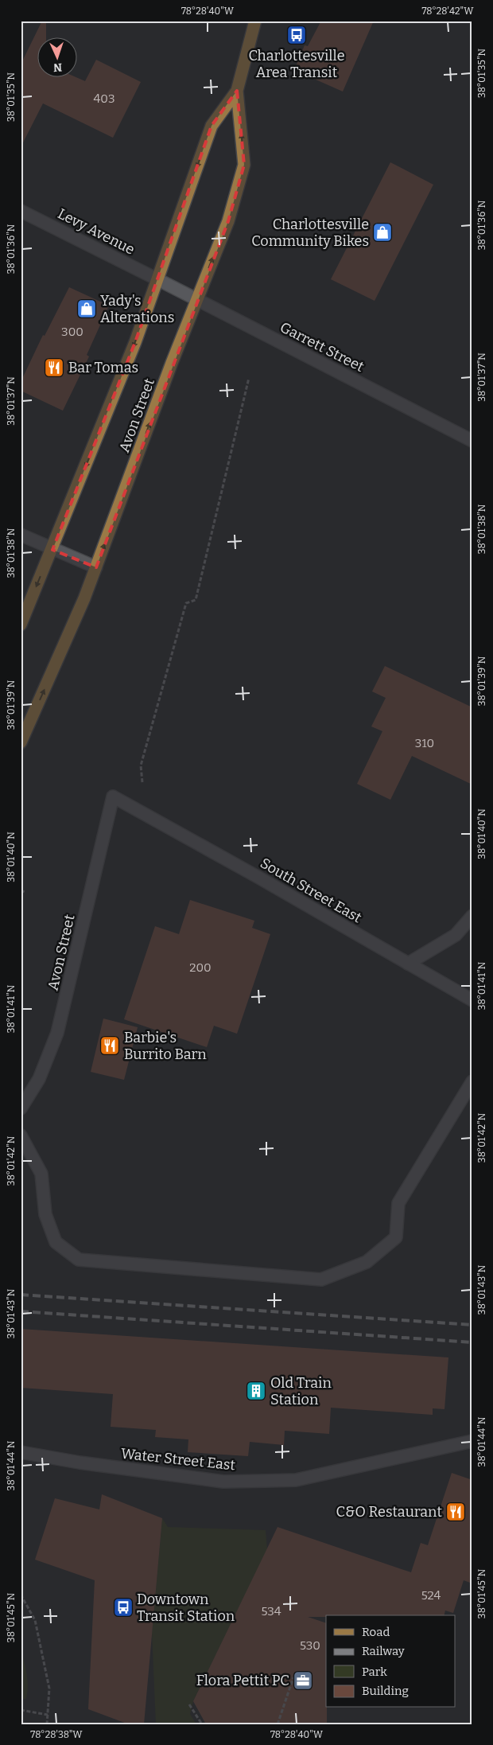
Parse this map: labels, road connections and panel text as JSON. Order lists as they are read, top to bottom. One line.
{"streets":{"main road":["Avon Street"],"street":["Levy Avenue","Garrett Street","South Street East","Water Street East"]},"crossings":[["Levy Avenue","Garrett Street"],["Levy Avenue","Avon Street"],["Garrett Street","Avon Street"],["Avon Street","South Street East"]],"places":{"bus stop":["Charlottesville Area Transit","Downtown Transit Station"],"shop":["Charlottesville Community Bikes","Yady's Alterations"],"restaurant":["Bar Tomas","Barbie's Burrito Barn","C&O Restaurant"],"building":["Old Train Station"],"office":["Flora Pettit PC"]},"house_numbers":["403","300","310","200","524","534","530"],"legend":["Road","Railway","Park","Building"],"north":"bottom","coordinates":["78°28'40\"W","78°28'42\"W","38°01'35\"N","38°01'36\"N","38°01'37\"N","38°01'38\"N","38°01'39\"N","38°01'40\"N","38°01'41\"N","38°01'42\"N","38°01'43\"N","38°01'44\"N","38°01'45\"N","78°28'38\"W"]}
